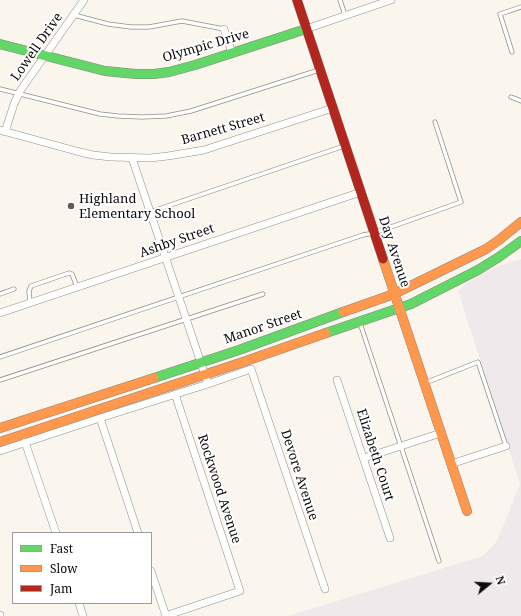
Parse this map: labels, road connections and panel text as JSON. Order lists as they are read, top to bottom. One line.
{"streets":{"main road":["Olympic Drive","Day Avenue","Manor Street"],"street":["Lowell Drive","Barnett Street","Ashby Street","Elizabeth Court","Devore Avenue","Rockwood Avenue"]},"crossings":[["Olympic Drive","Lowell Drive"],["Olympic Drive","Day Avenue"],["Lowell Drive","Barnett Street"],["Barnett Street","Day Avenue"],["Ashby Street","Day Avenue"],["Day Avenue","Manor Street"],["Manor Street","Devore Avenue"]],"places":["Highland Elementary School"],"legend":["Fast","Slow","Jam"],"north":"right"}
